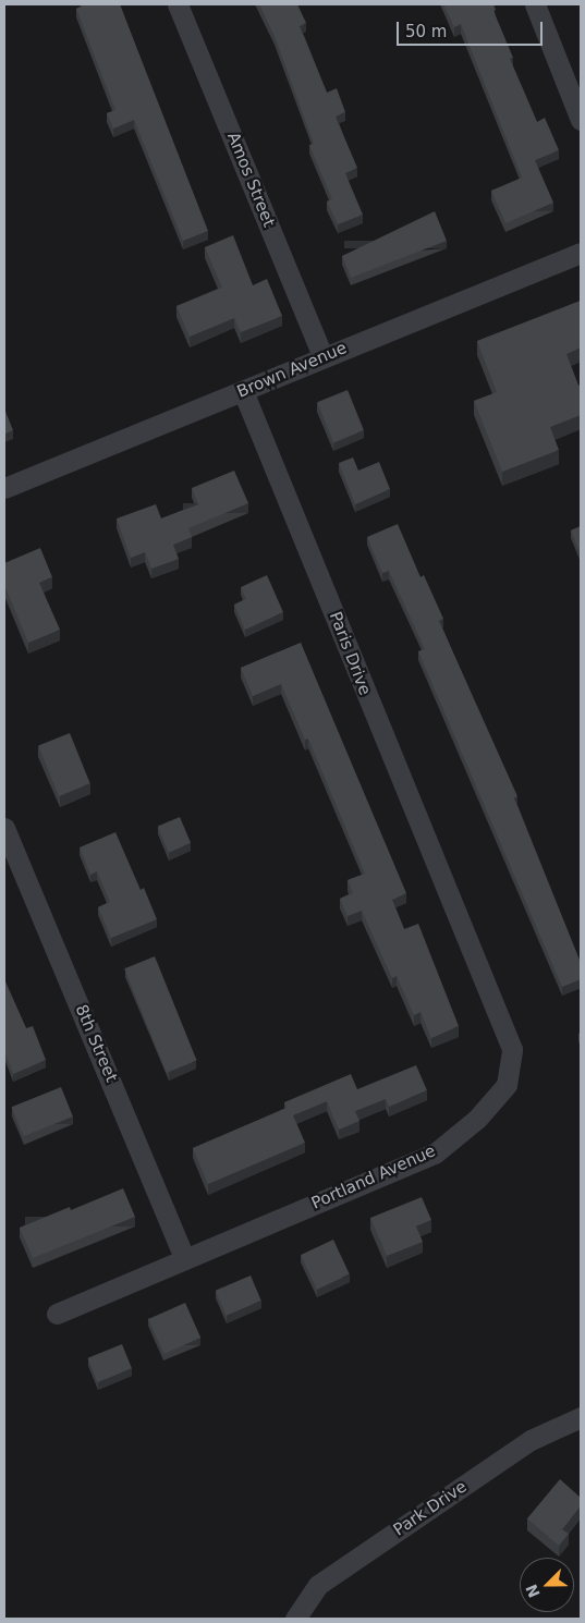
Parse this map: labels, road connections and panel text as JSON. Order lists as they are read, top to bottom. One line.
{"streets":{"street":["Amos Street","Brown Avenue","Paris Drive","8th Street","Portland Avenue","Park Drive"]},"crossings":[["Amos Street","Brown Avenue"],["Brown Avenue","Paris Drive"],["Paris Drive","Portland Avenue"],["8th Street","Portland Avenue"]],"scale_bar":"50 m","north":"bottom left"}
